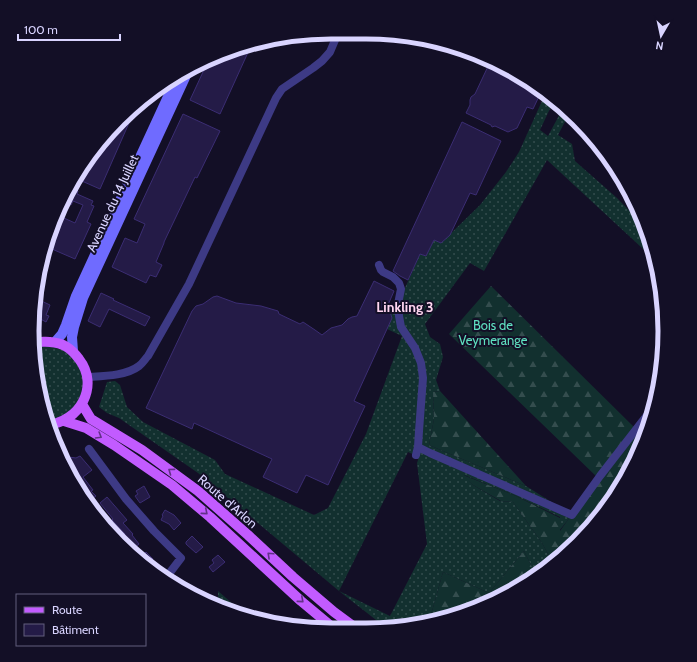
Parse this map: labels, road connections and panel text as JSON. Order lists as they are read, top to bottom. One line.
{"streets":{"main road":["Avenue du 14 Juillet","Route d'Arlon"]},"districts":["Linkling 3"],"parks":["Bois de Veymerange"],"legend":["Route","Bâtiment"],"scale_bar":"100 m","north":"bottom"}
